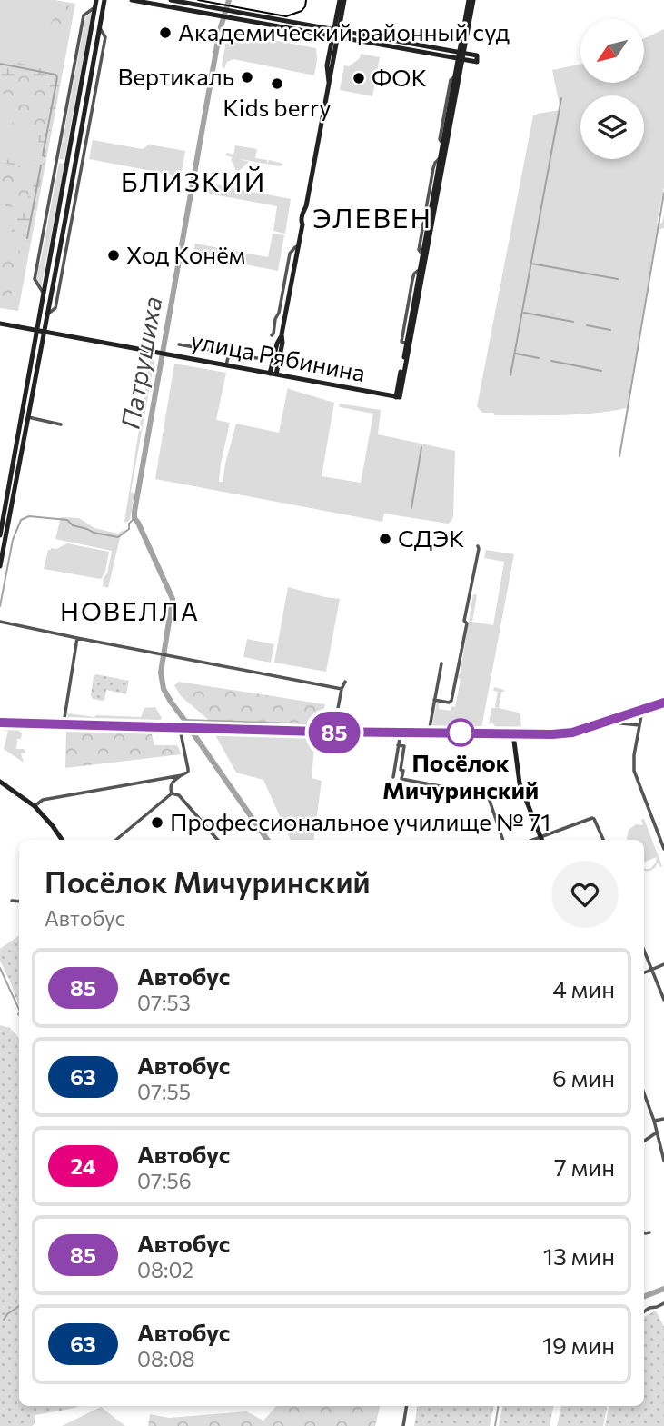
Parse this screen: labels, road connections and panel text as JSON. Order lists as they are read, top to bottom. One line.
{"streets":{"street":["улица Рябинина"]},"districts":["БЛИЗКИЙ","ЭЛЕВЕН","НОВЕЛЛА"],"water":["Патрушиха"],"places":["Академический районный суд","Вертикаль","ФОК","Kids berry","Ход Конём","СДЭК","Посёлок Мичуринский","Профессиональное училище № 71"],"lines":["bus line 85"],"north":"bottom left","page":{"on_map":"85","heading":["Посёлок Мичуринский","Автобус"],"list":[{"mark":"85","name":"Автобус","note":"07:53","value":"4 мин"},{"mark":"63","name":"Автобус","note":"07:55","value":"6 мин"},{"mark":"24","name":"Автобус","note":"07:56","value":"7 мин"},{"mark":"85","name":"Автобус","note":"08:02","value":"13 мин"},{"mark":"63","name":"Автобус","note":"08:08","value":"19 мин"}]}}
